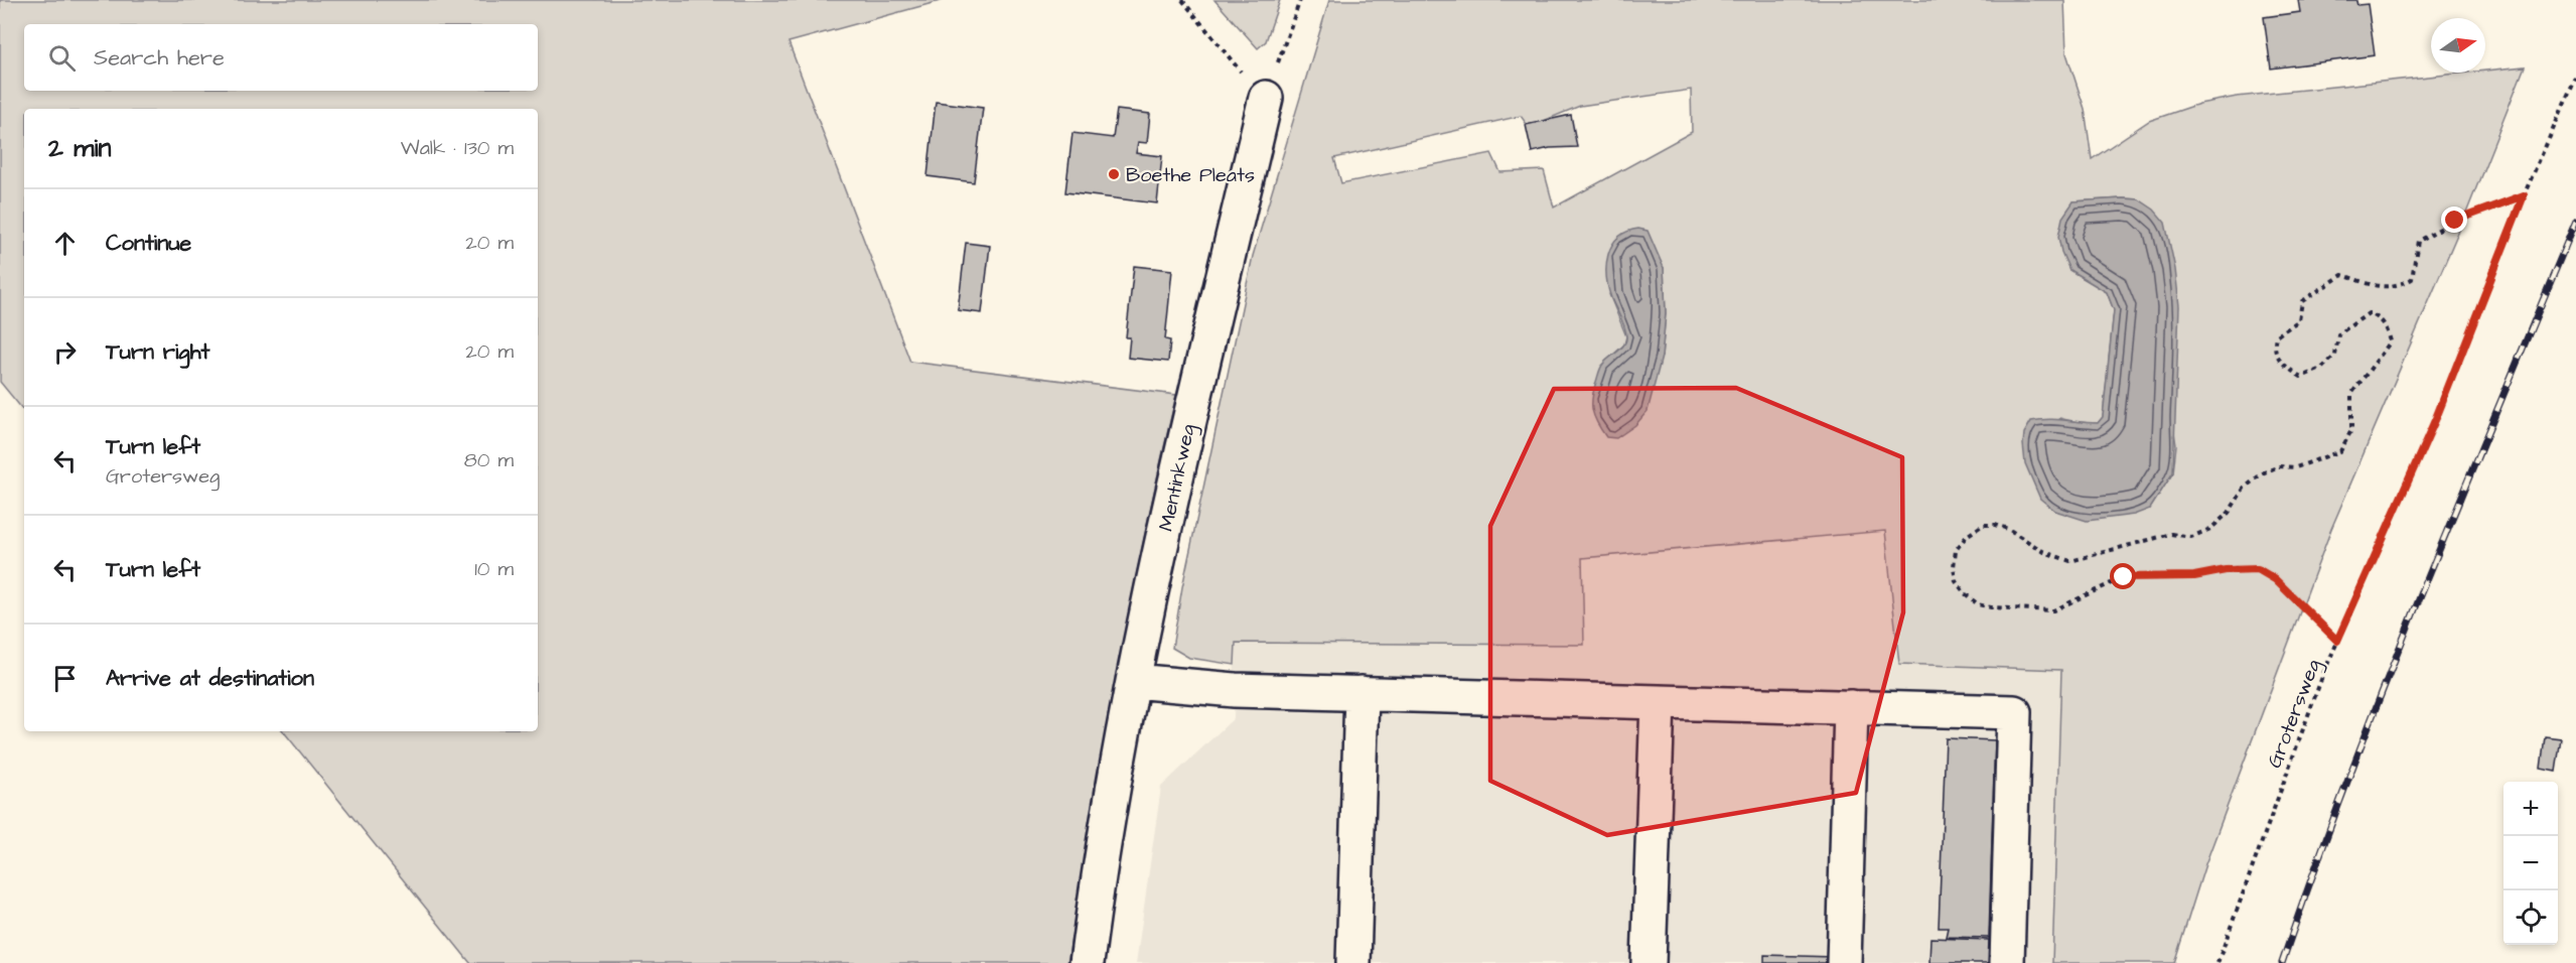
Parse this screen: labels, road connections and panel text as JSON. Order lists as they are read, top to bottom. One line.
{"streets":{"street":["Mentinkweg"],"path":["Grotersweg"]},"places":["Boethe Pleats"],"north":"right","page":{"search":"Search here","heading":["2 min","Walk · 130 m"],"list":[["Continue","20 m"],["Turn right","20 m"],["Turn left","Grotersweg","80 m"],["Turn left","10 m"],"Arrive at destination"],"map_buttons":["+","−"]}}
